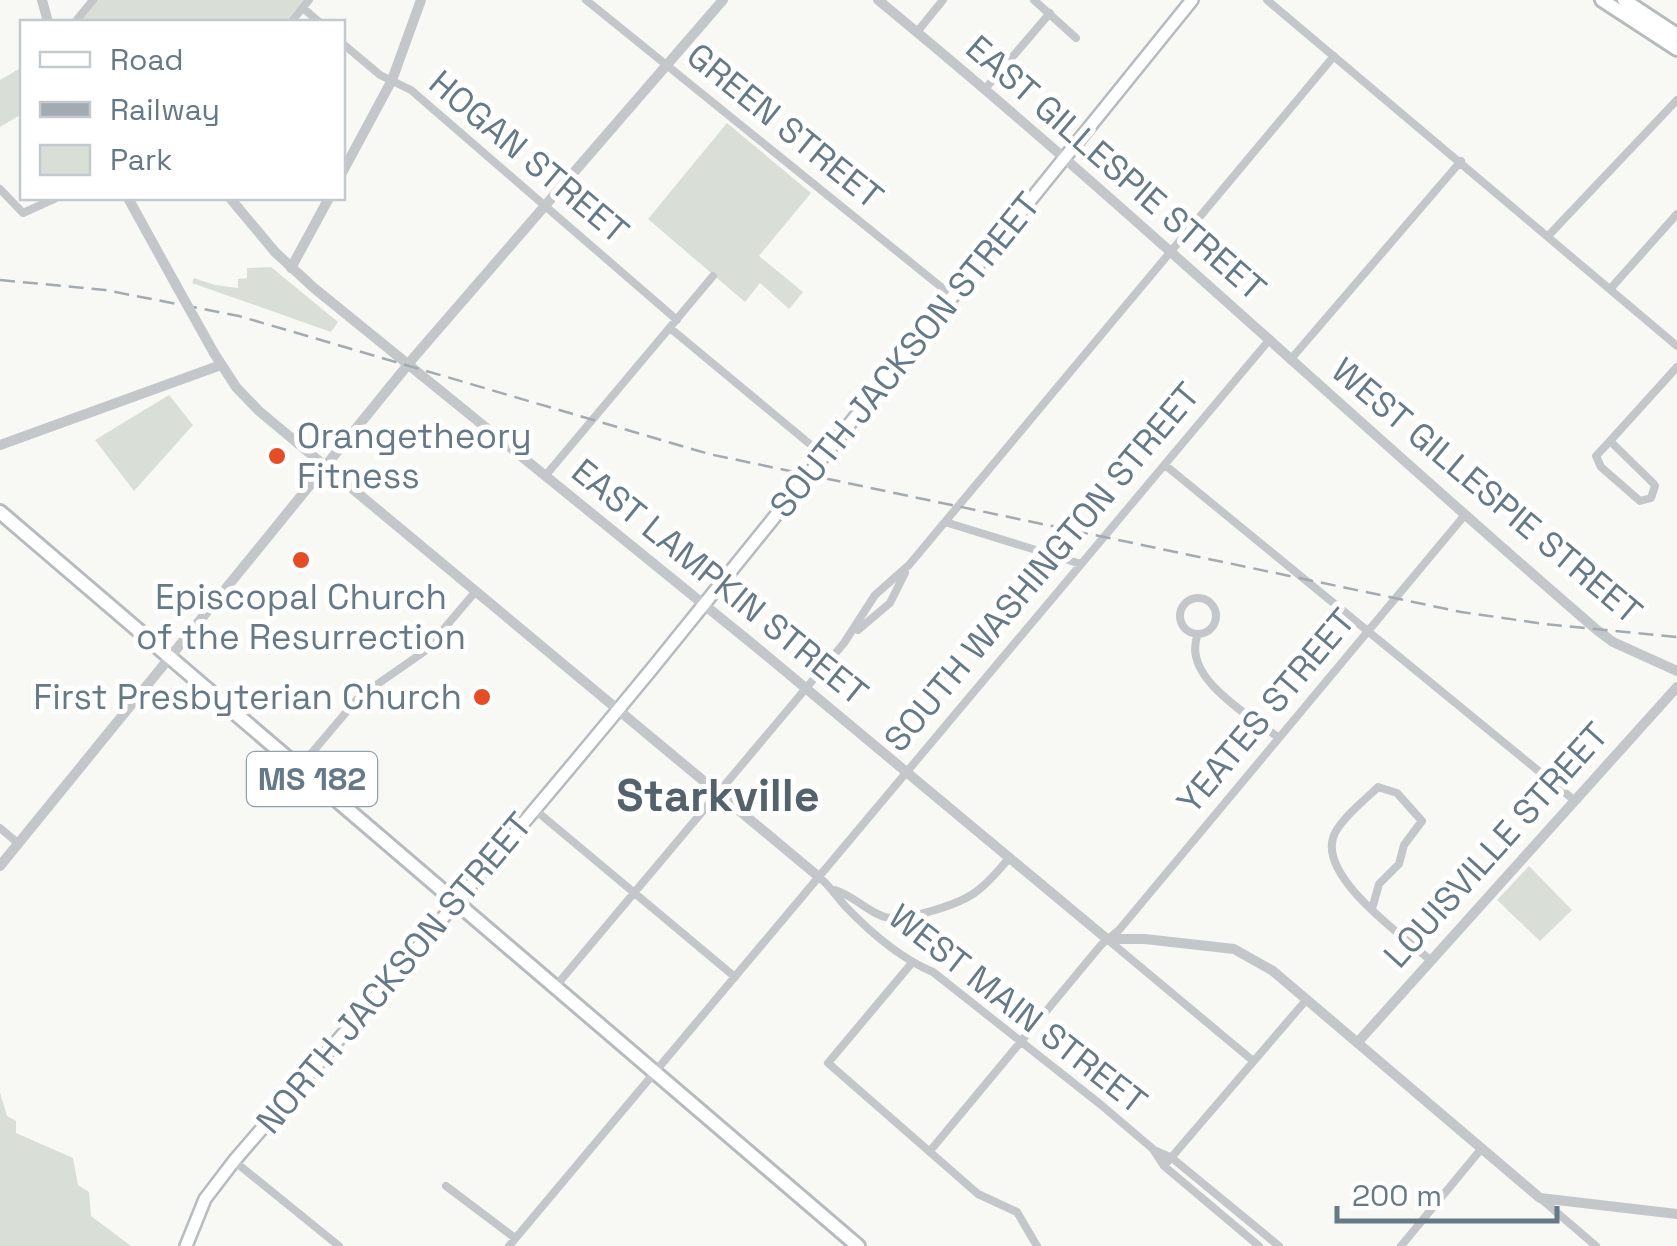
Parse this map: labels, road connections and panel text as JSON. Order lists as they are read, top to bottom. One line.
{"streets":{"main road":["SOUTH JACKSON STREET","MS 182","NORTH JACKSON STREET"],"street":["GREEN STREET","HOGAN STREET","EAST GILLESPIE STREET","WEST GILLESPIE STREET","SOUTH WASHINGTON STREET","EAST LAMPKIN STREET","YEATES STREET","LOUISVILLE STREET","WEST MAIN STREET"]},"crossings":[["GREEN STREET","SOUTH JACKSON STREET"],["HOGAN STREET","SOUTH JACKSON STREET"],["EAST GILLESPIE STREET","SOUTH JACKSON STREET"],["EAST GILLESPIE STREET","WEST GILLESPIE STREET"],["EAST GILLESPIE STREET","SOUTH WASHINGTON STREET"],["SOUTH JACKSON STREET","EAST LAMPKIN STREET"],["SOUTH JACKSON STREET","NORTH JACKSON STREET"],["WEST GILLESPIE STREET","SOUTH WASHINGTON STREET"],["WEST GILLESPIE STREET","YEATES STREET"],["SOUTH WASHINGTON STREET","EAST LAMPKIN STREET"],["SOUTH WASHINGTON STREET","MS 182"],["SOUTH WASHINGTON STREET","WEST MAIN STREET"],["EAST LAMPKIN STREET","YEATES STREET"],["YEATES STREET","WEST MAIN STREET"],["MS 182","NORTH JACKSON STREET"]],"districts":["Starkville"],"places":["Orangetheory Fitness","Episcopal Church of the Resurrection","First Presbyterian Church"],"legend":["Road","Railway","Park"],"scale_bar":"200 m"}
